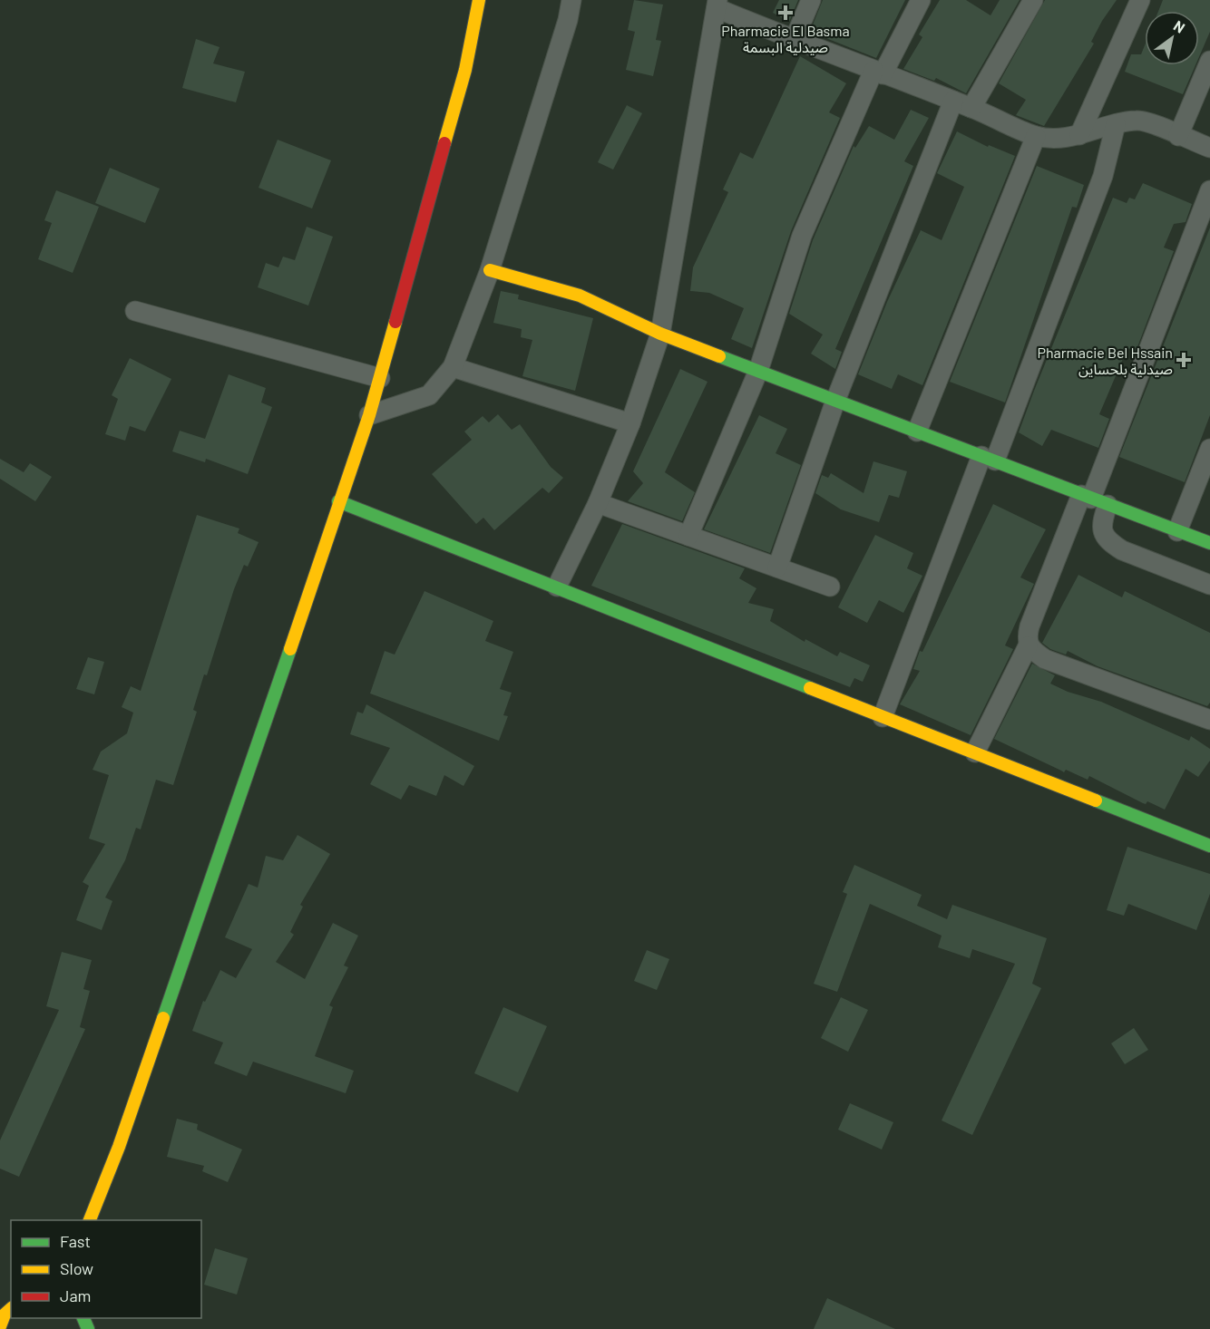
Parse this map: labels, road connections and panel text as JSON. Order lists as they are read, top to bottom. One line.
{"places":{"health":["Pharmacie El Basma صيدلية البسمة","Pharmacie Bel Hssain صيدلية بلحساين"]},"legend":["Fast","Slow","Jam"],"north":"top right"}
